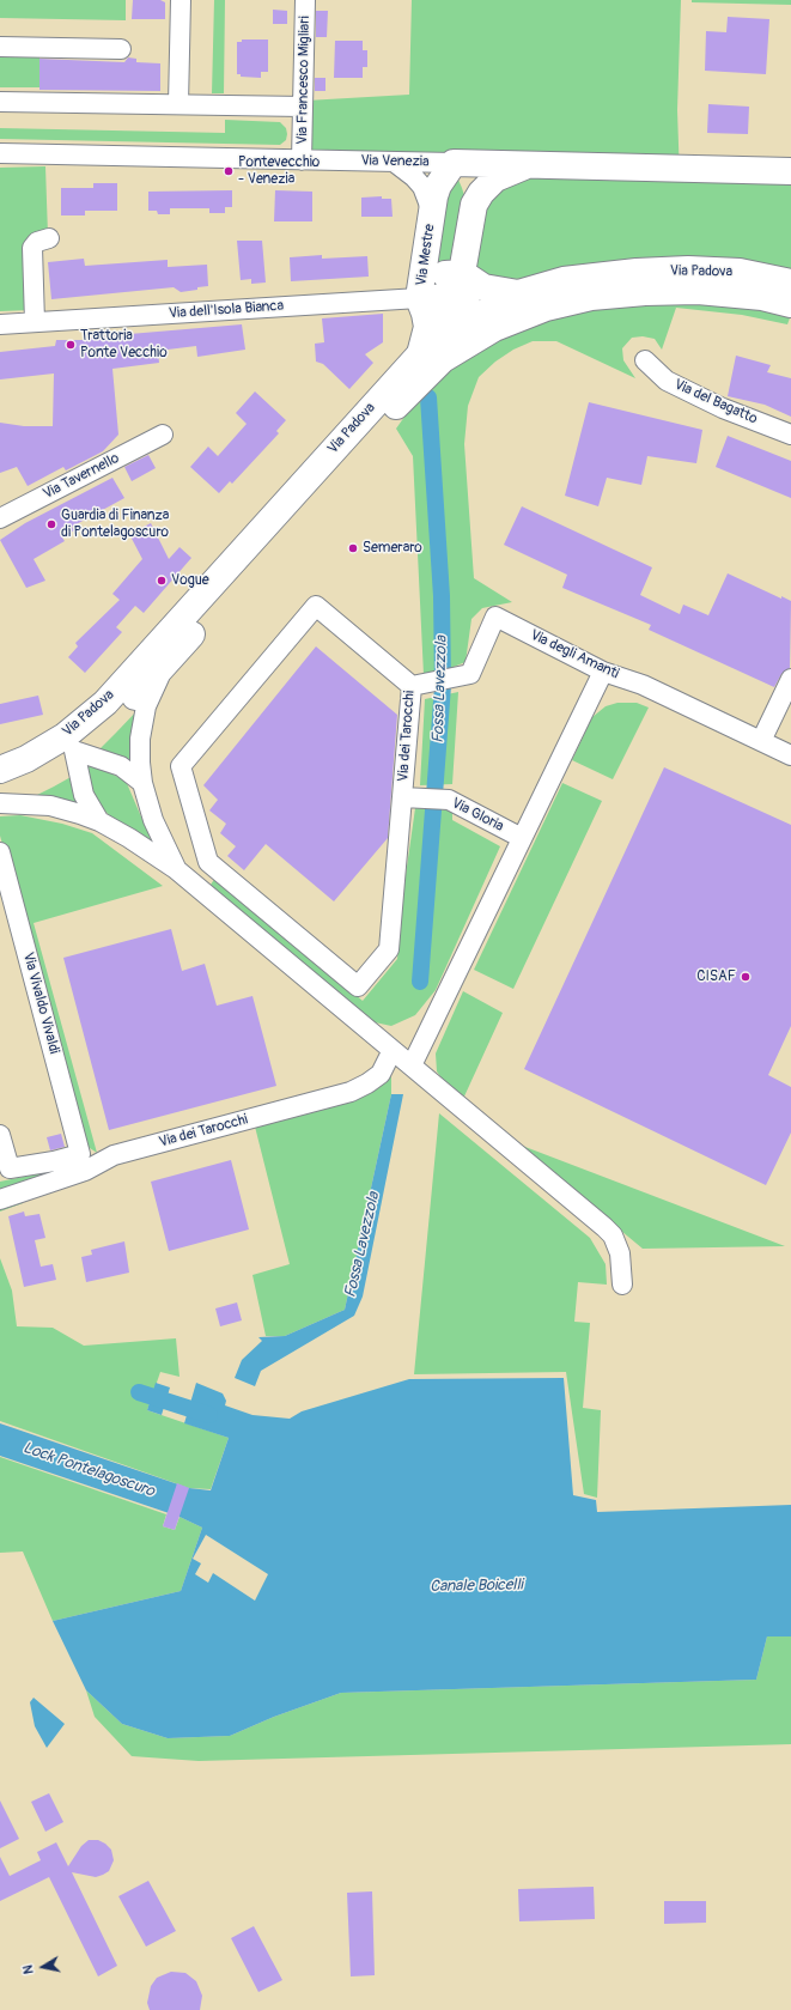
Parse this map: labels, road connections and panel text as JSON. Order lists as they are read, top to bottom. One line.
{"streets":{"main road":["Via Venezia","Via Mestre","Via Padova"],"street":["Via Francesco Migliari","Via dell'Isola Bianca","Via del Bagatto","Via Tavernello","Via degli Amanti","Via dei Tarocchi","Via Gloria","Via Vivaldo Vivaldi"]},"crossings":[["Via Francesco Migliari","Via Venezia"],["Via Venezia","Via Mestre"],["Via Mestre","Via Padova"],["Via Mestre","Via dell'Isola Bianca"],["Via degli Amanti","Via dei Tarocchi"],["Via dei Tarocchi","Via Gloria"],["Via dei Tarocchi","Via Vivaldo Vivaldi"]],"water":["Fossa Lavezzola","Lock Pontelagoscuro","Canale Boicelli"],"places":["Pontevecchio - Venezia","Trattoria Ponte Vecchio","Guardia di Finanza di Pontelagoscuro","Semeraro","Vogue","CISAF"],"north":"left"}
